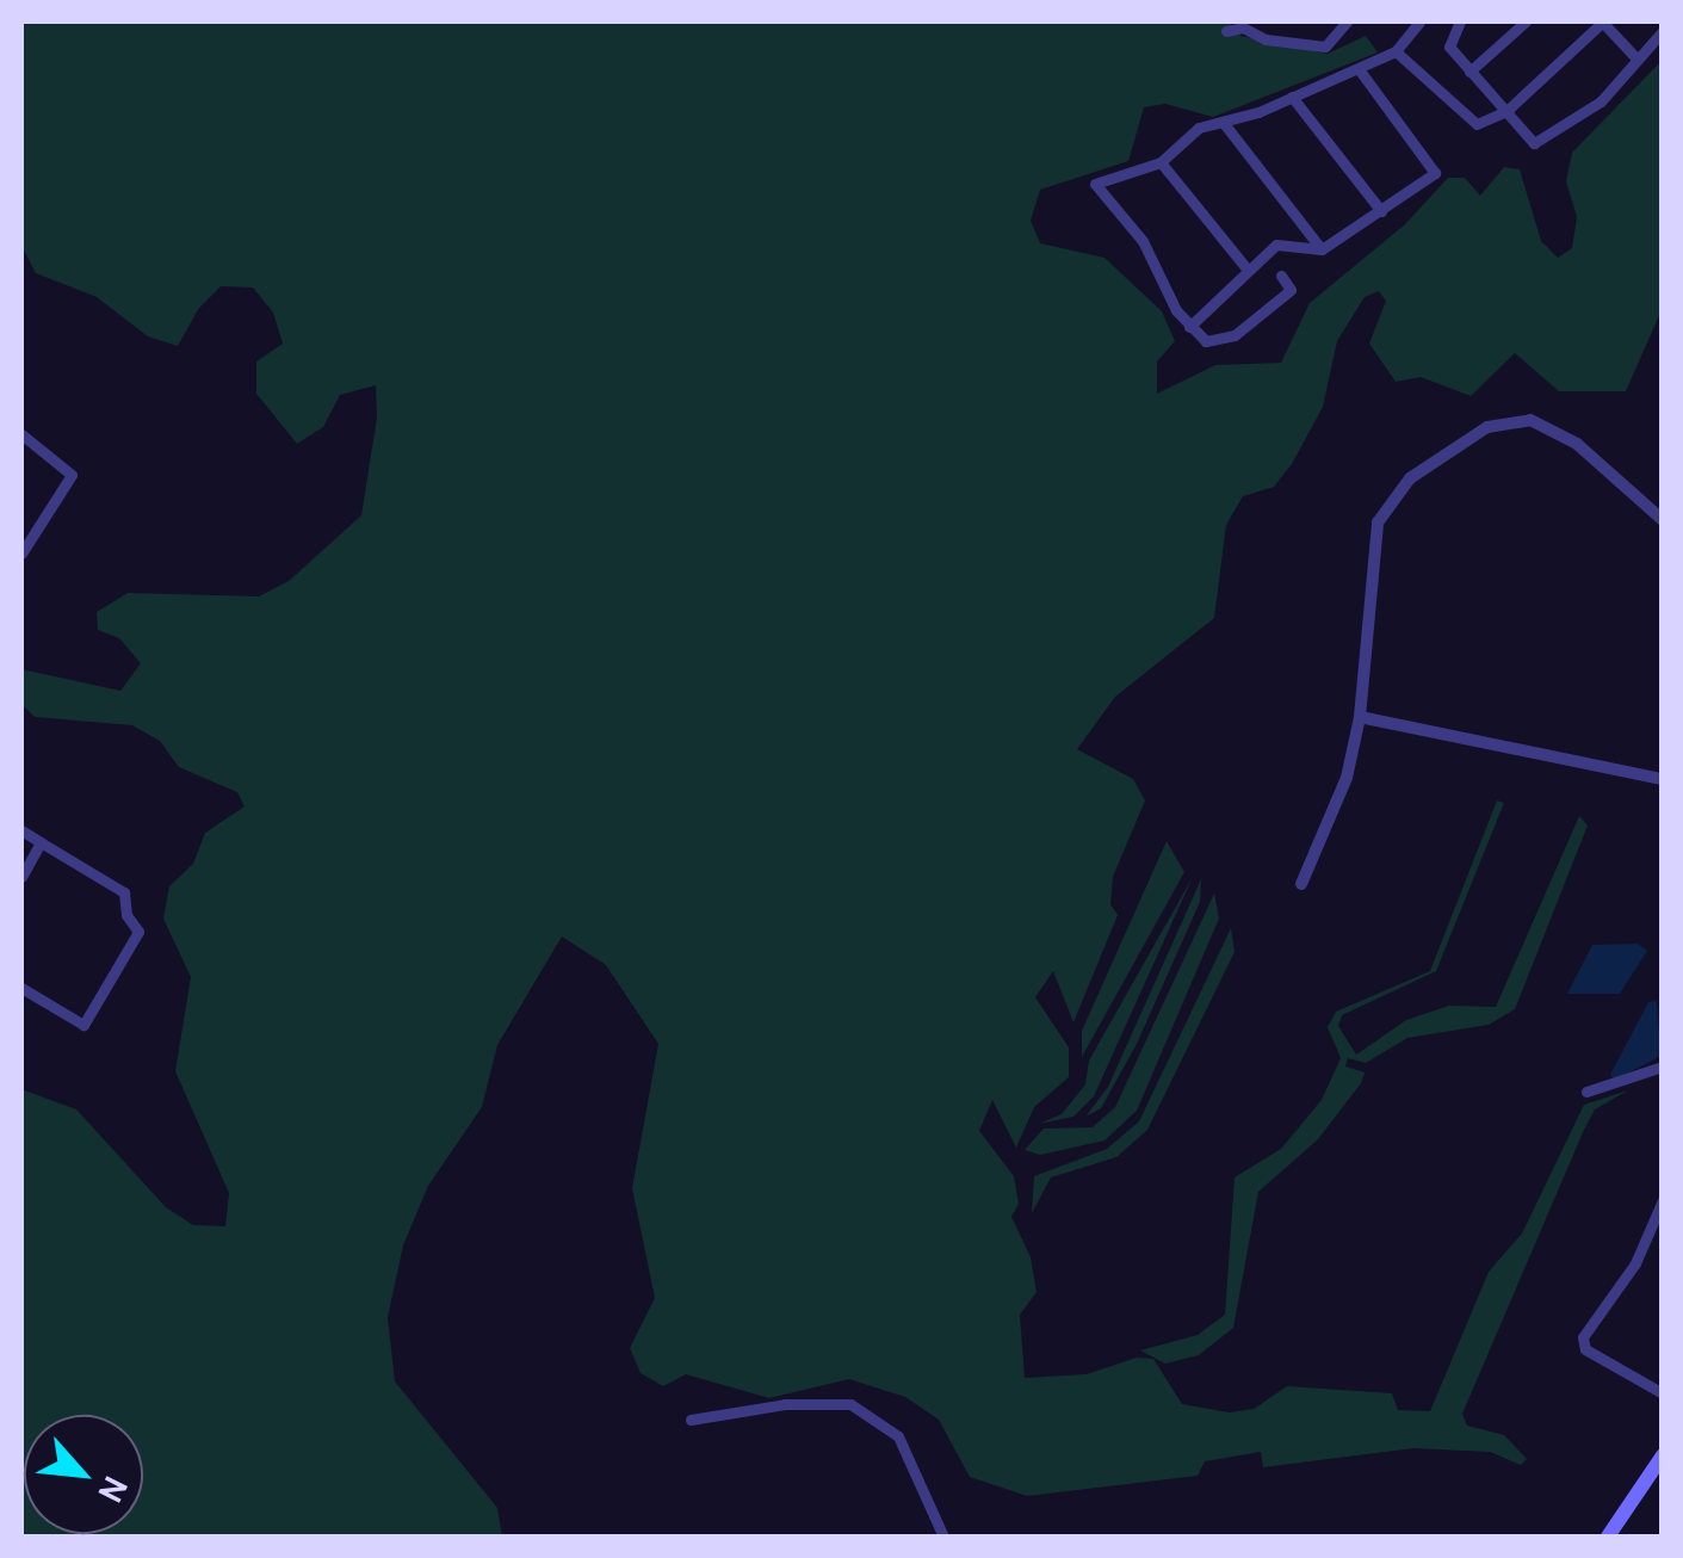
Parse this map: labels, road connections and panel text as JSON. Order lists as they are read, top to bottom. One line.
{"north":"bottom right"}
